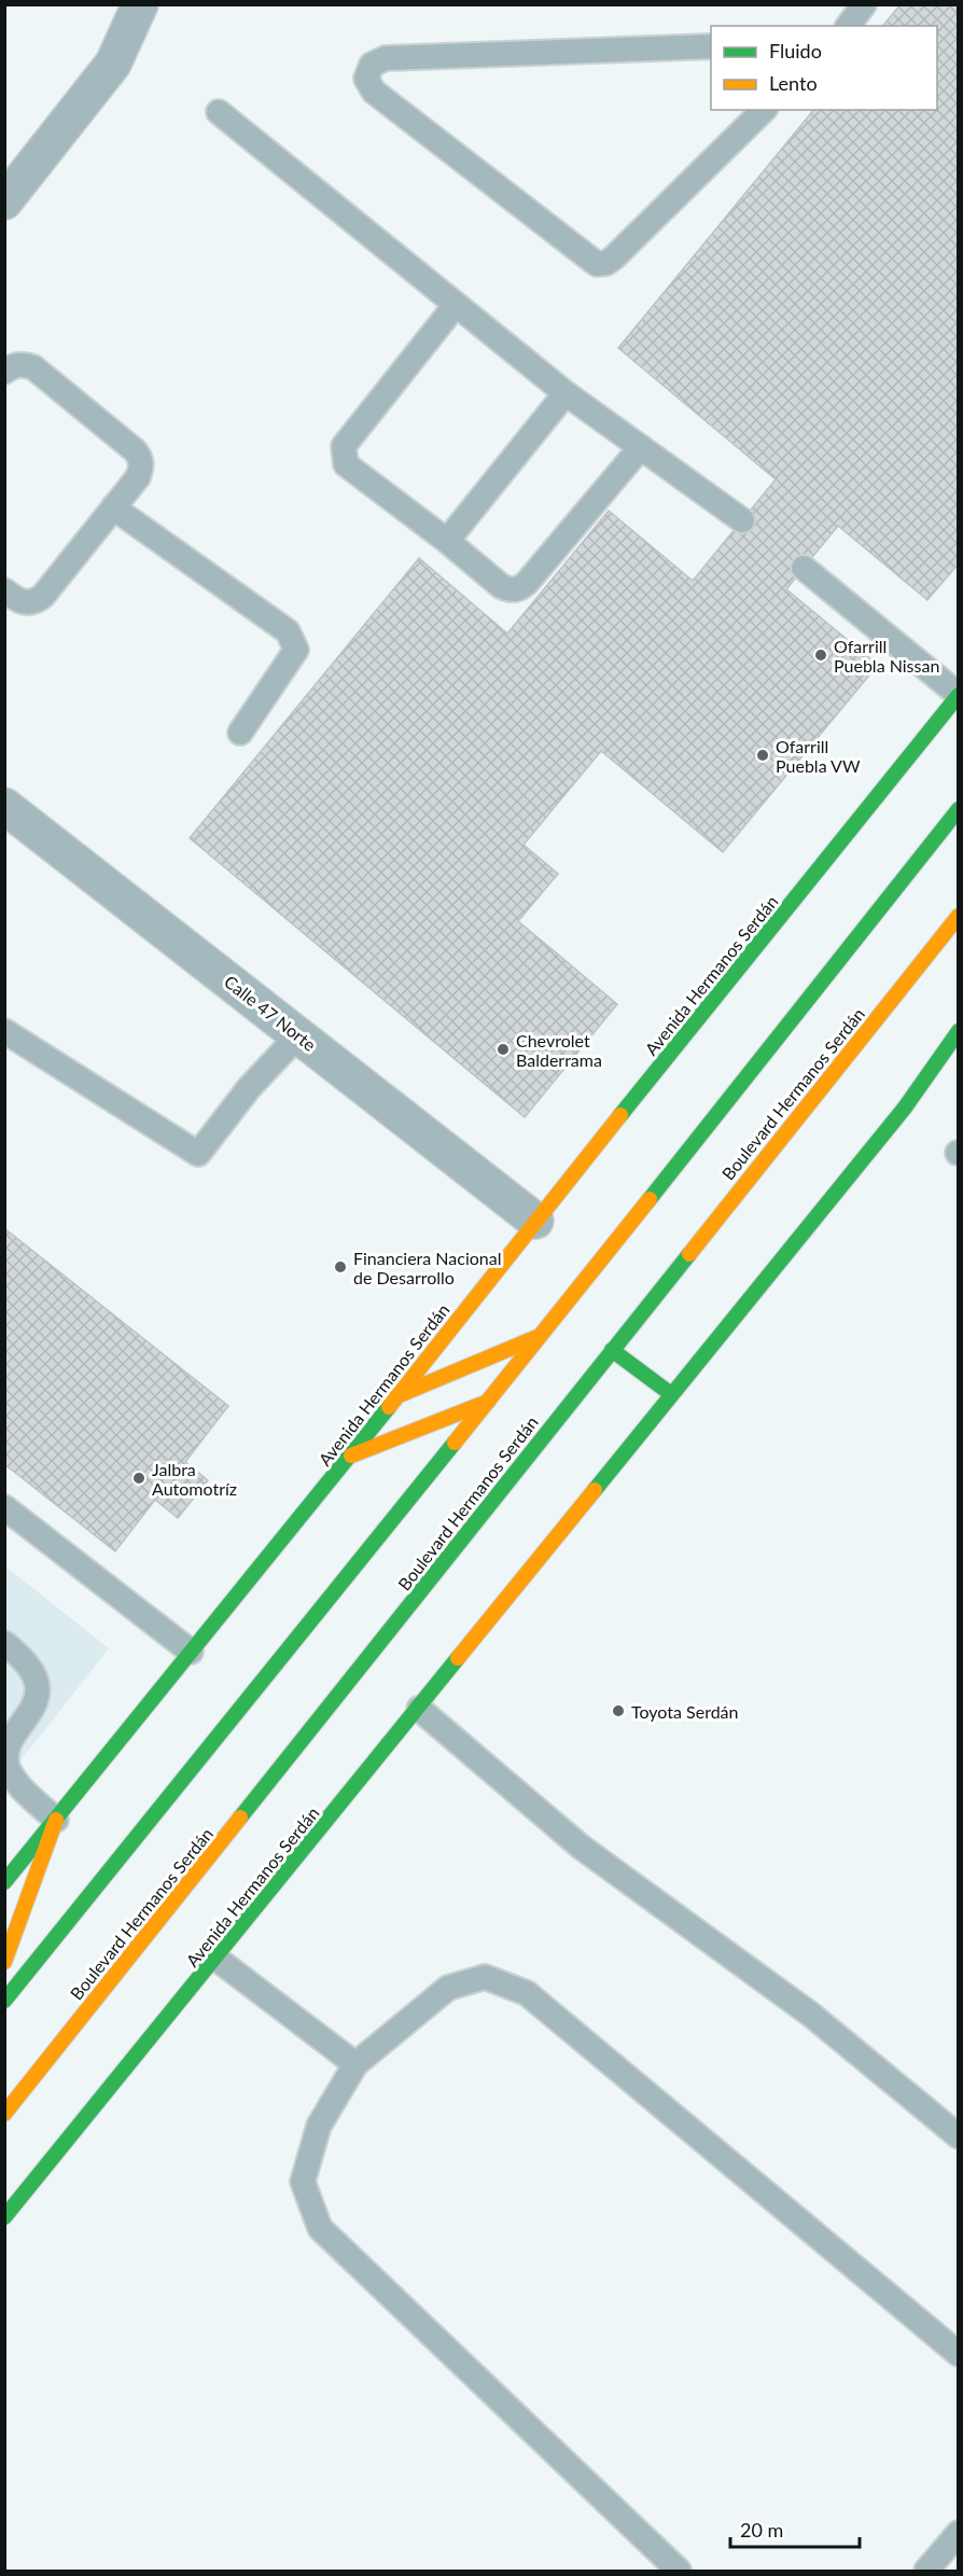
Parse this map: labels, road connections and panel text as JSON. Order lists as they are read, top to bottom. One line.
{"streets":{"main road":["Avenida Hermanos Serdán","Boulevard Hermanos Serdán"],"street":["Calle 47 Norte"]},"crossings":[["Avenida Hermanos Serdán","Calle 47 Norte"]],"places":["Ofarrill Puebla Nissan","Ofarrill Puebla VW","Chevrolet Balderrama","Financiera Nacional de Desarrollo","Jalbra Automotríz","Toyota Serdán"],"legend":["Fluido","Lento"],"scale_bar":"20 m"}
